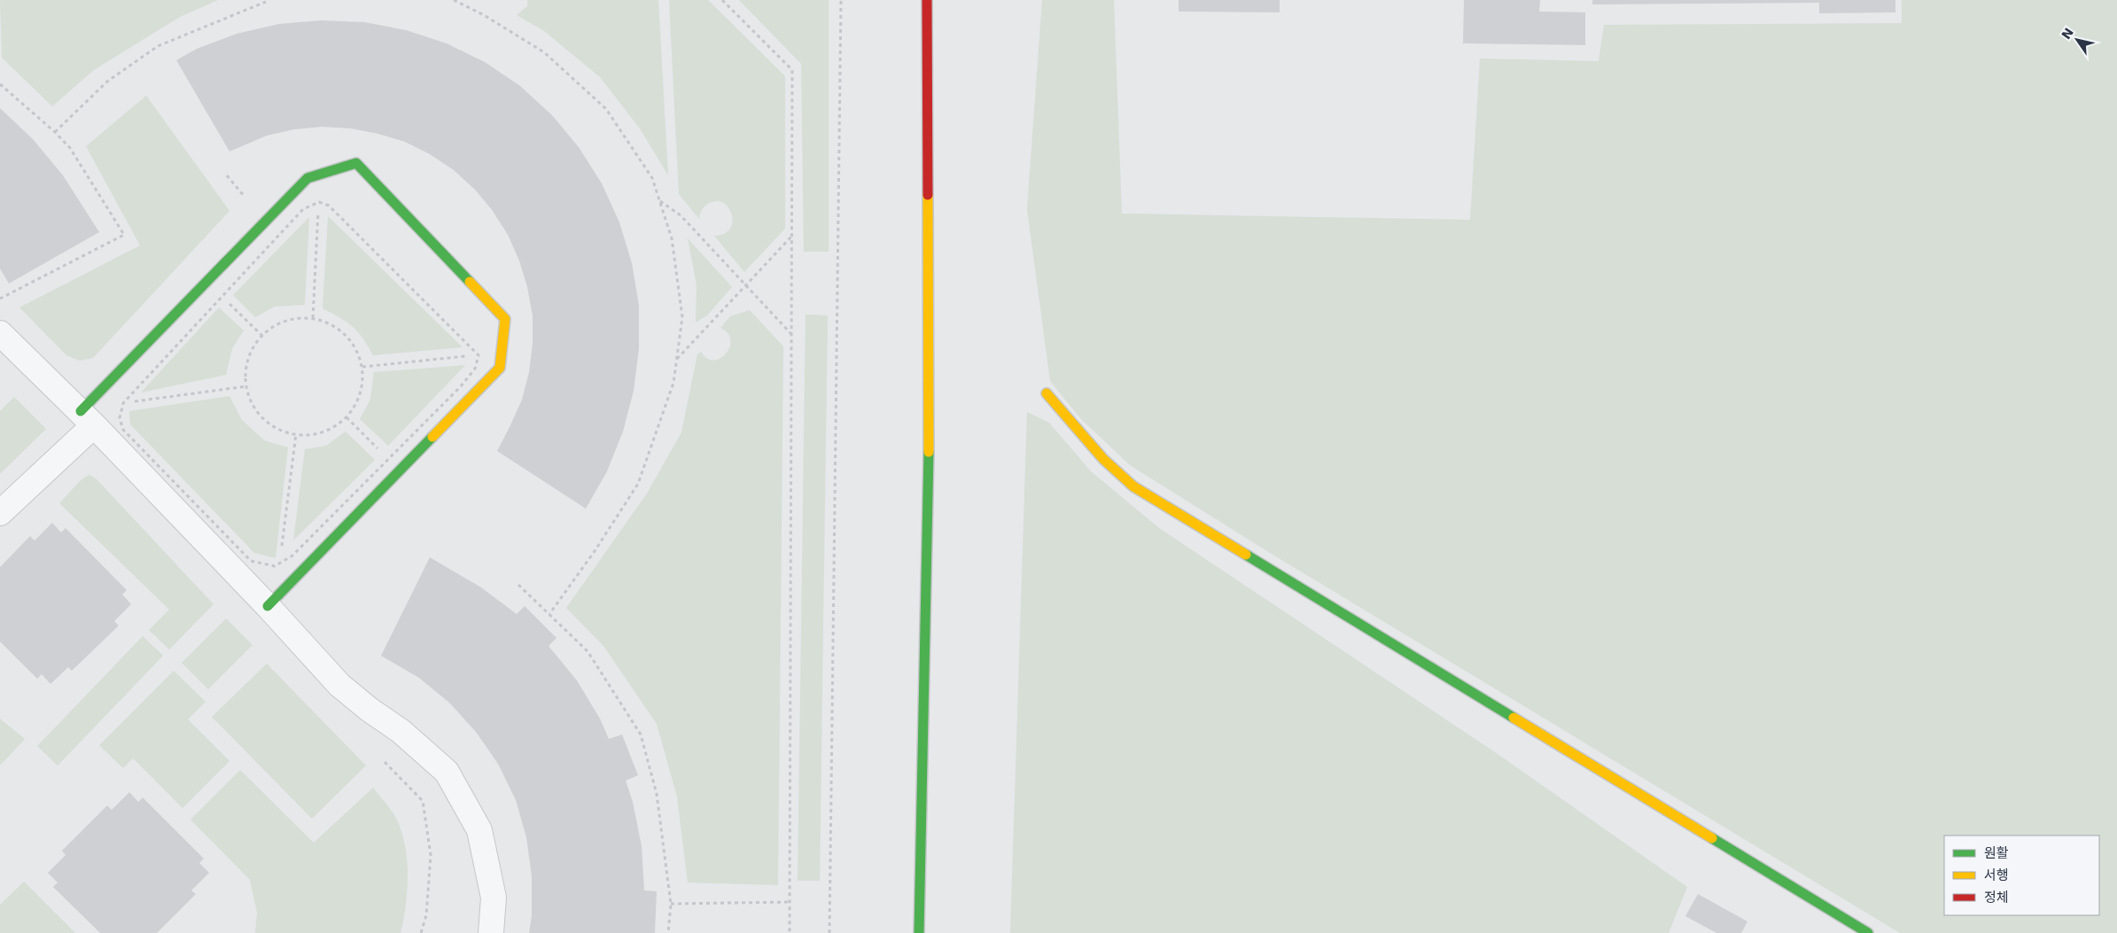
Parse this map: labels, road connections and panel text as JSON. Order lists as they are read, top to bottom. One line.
{"legend":["원활","서행","정체"],"north":"top left"}
